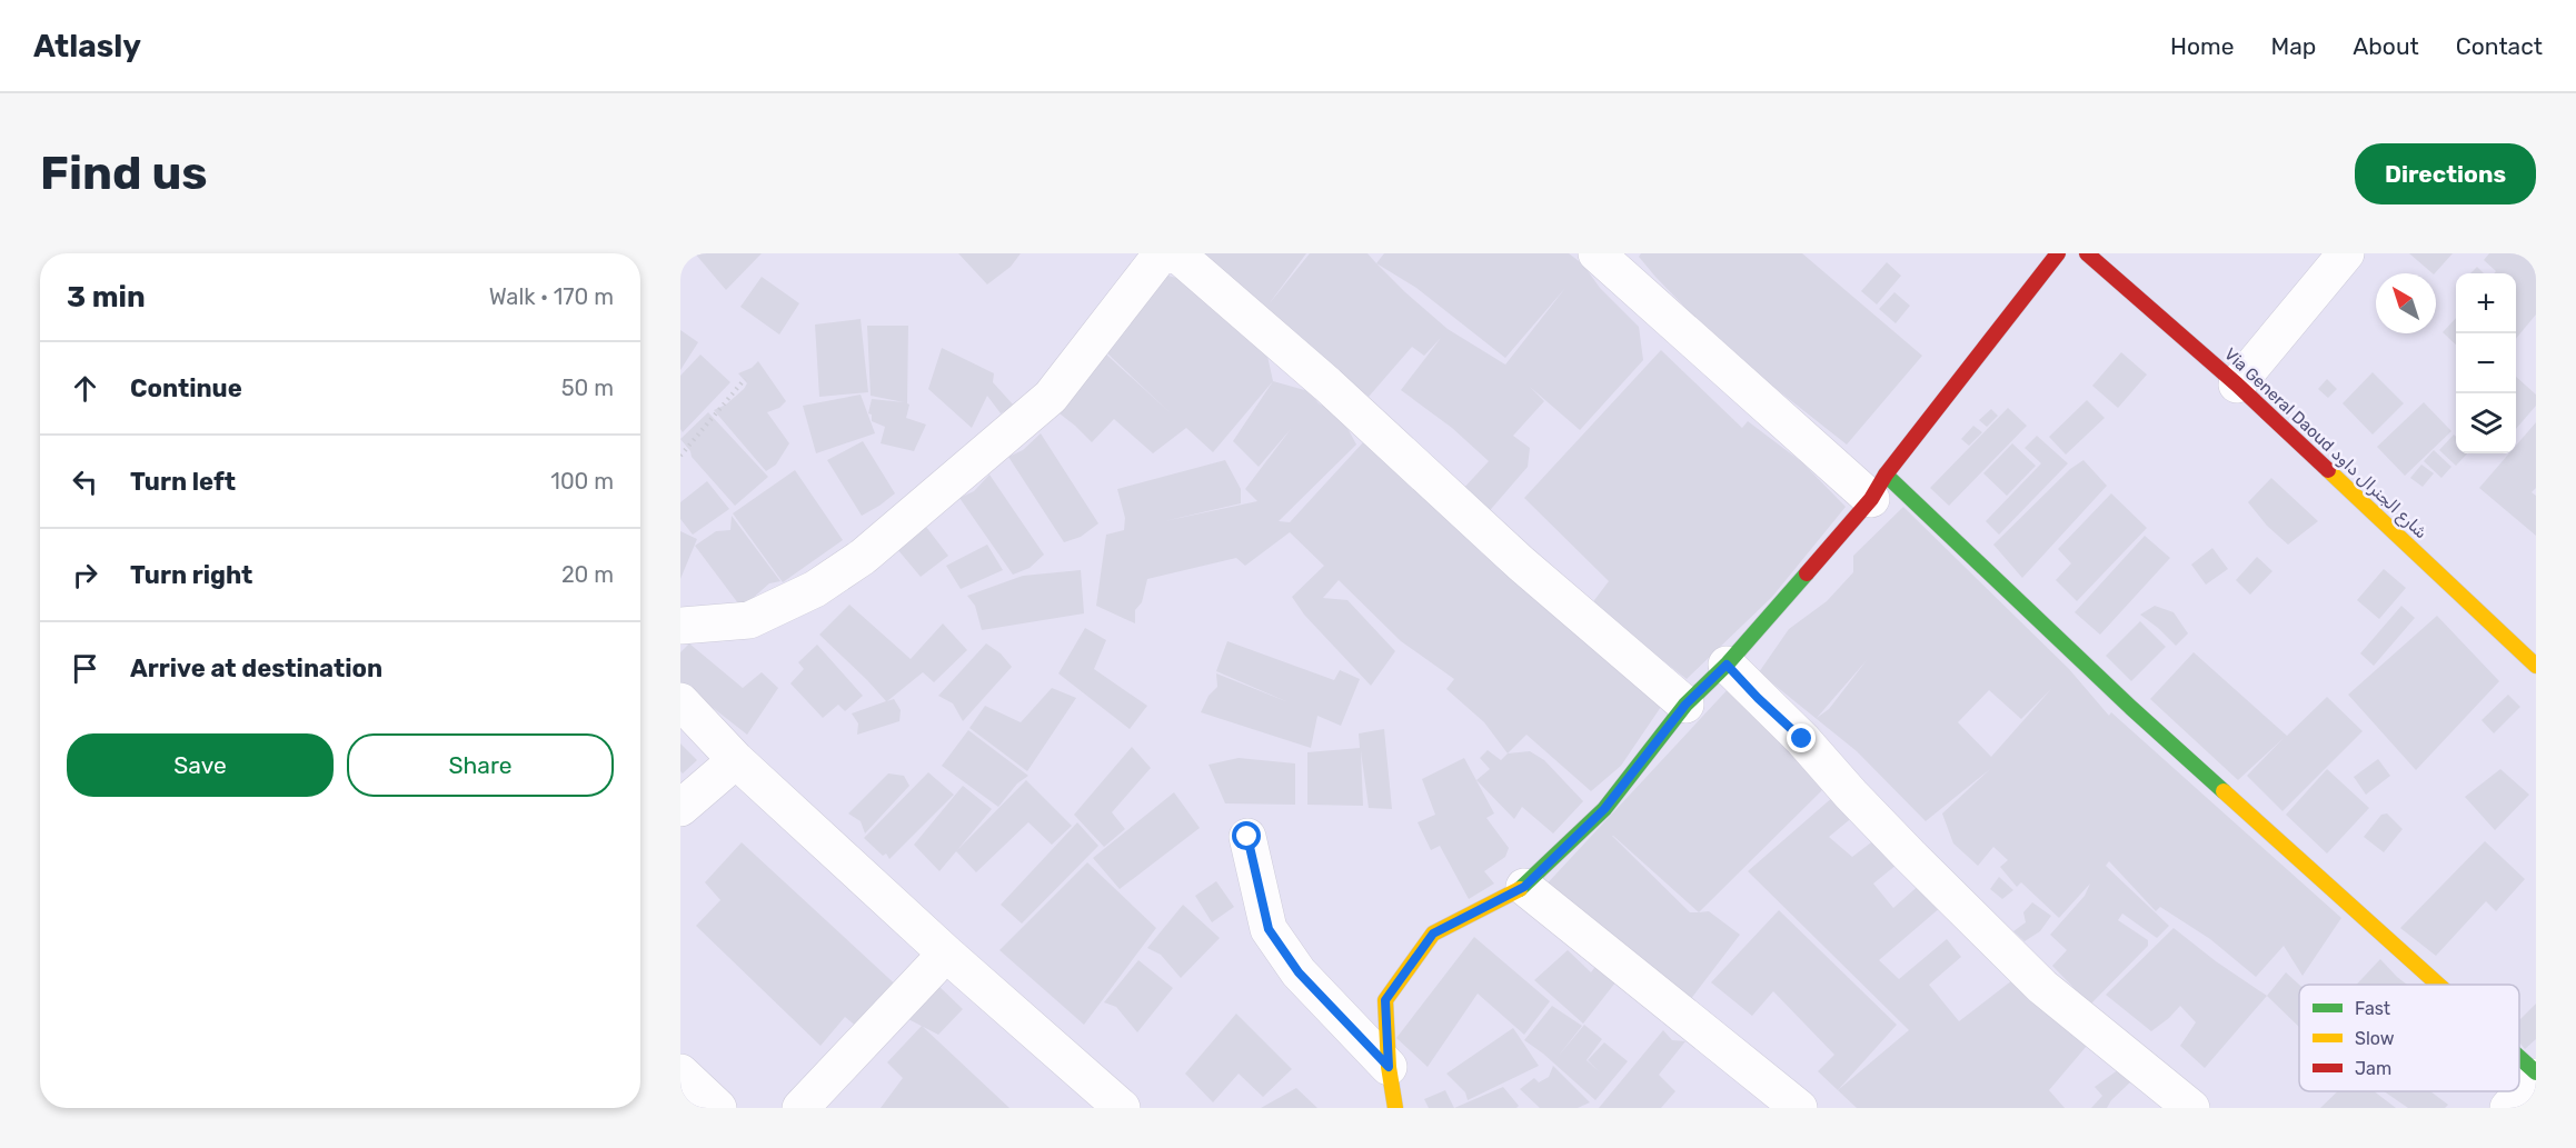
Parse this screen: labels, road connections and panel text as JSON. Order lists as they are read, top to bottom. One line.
{"streets":{"street":["Via General Daoud شارع الجنرال داود"]},"legend":["Fast","Slow","Jam"],"north":"top left","page":{"header":"Atlasly","nav":["Home","Map","About","Contact"],"buttons":["Directions",["Save","Share"]],"title":"Find us","heading":["3 min","Walk · 170 m"],"map_buttons":["+","−"],"list":[["Continue","50 m"],["Turn left","100 m"],["Turn right","20 m"],"Arrive at destination"]}}
